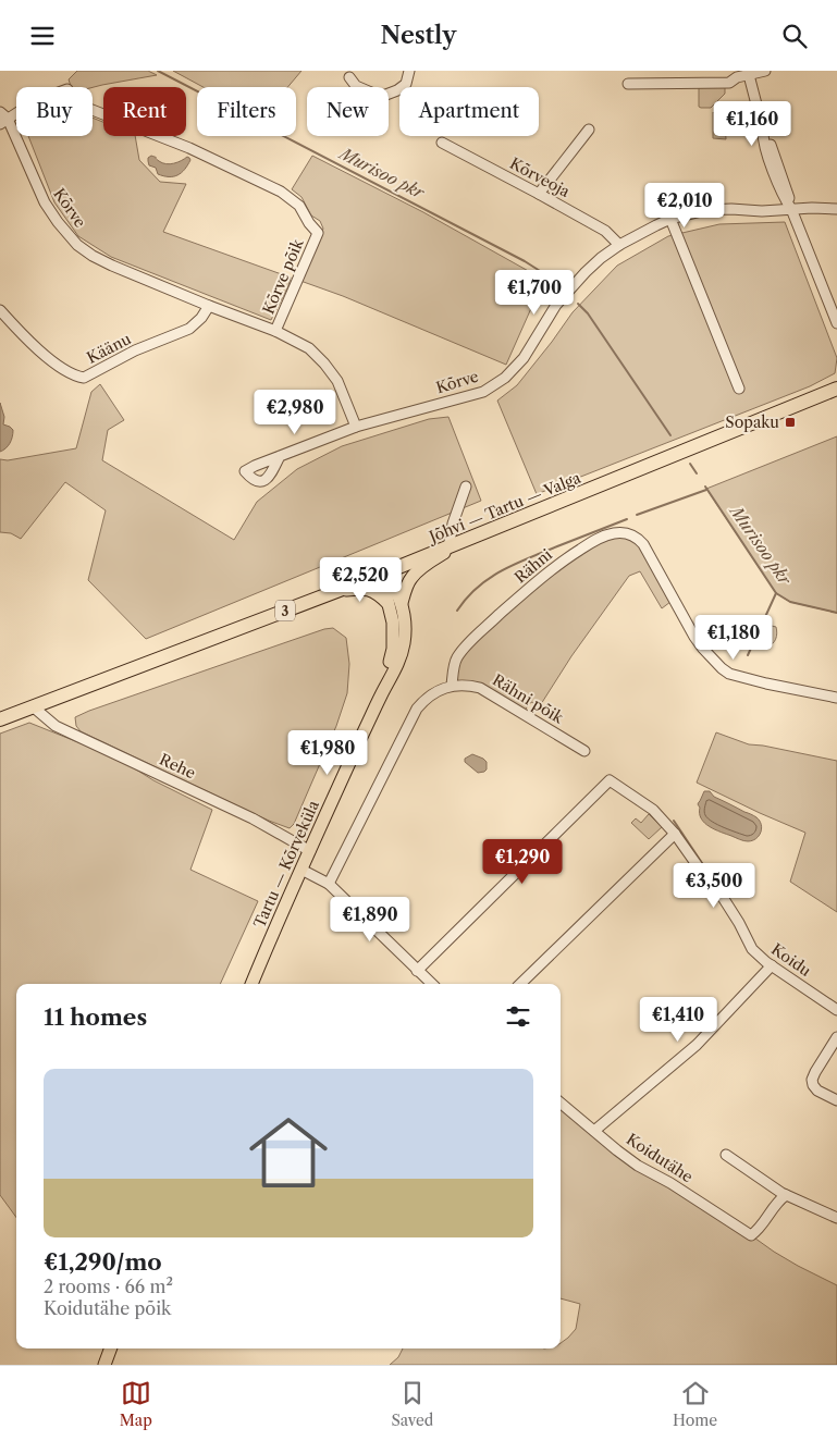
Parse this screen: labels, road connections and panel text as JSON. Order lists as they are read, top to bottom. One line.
{"streets":{"highway":["Jõhvi — Tartu — Valga","3"],"main road":["Tartu — Kõrveküla"],"street":["Kõrveoja","Kõrve","Kõrve põik","Käänu","Rähni","Rähni põik","Rehe","Koidu","Koidutähe"]},"crossings":[["Kõrveoja","Kõrve"],["Kõrve","Kõrve põik"],["Kõrve","Käänu"],["Jõhvi — Tartu — Valga","Rehe"],["Jõhvi — Tartu — Valga","Tartu — Kõrveküla"],["Rähni","Rähni põik"],["Rehe","Tartu — Kõrveküla"]],"water":["Murisoo pkr"],"places":{"transit":["Sopaku"]},"page":{"header":"Nestly","chip":["Buy","Rent","Filters","New","Apartment"],"price":["€1,160","€2,010","€1,700","€2,980","€2,520","€1,180","€1,980","€1,290","€3,500","€1,890","€1,410"],"heading":"11 homes","list":[{"name":"€1,290/mo","note":"2 rooms · 66 m² · Koidutähe põik"}],"tabs":["Map","Saved","Home"]}}
